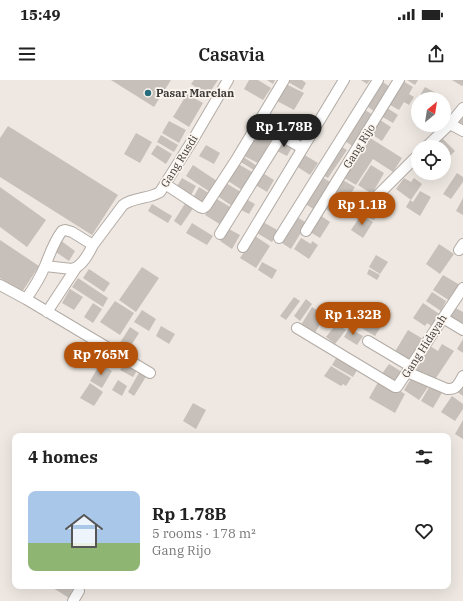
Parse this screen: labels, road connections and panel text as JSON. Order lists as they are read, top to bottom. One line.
{"streets":{"street":["Gang Rijo","Gang Rusdi","Gang Hidayah"]},"places":["Pasar Marelan"],"north":"top right","page":{"status":"15:49","header":"Casavia","price":["Rp 1.78B","Rp 1.1B","Rp 1.32B","Rp 765M"],"heading":"4 homes","list":[{"name":"Rp 1.78B","note":"5 rooms · 178 m² · Gang Rijo"}]}}
